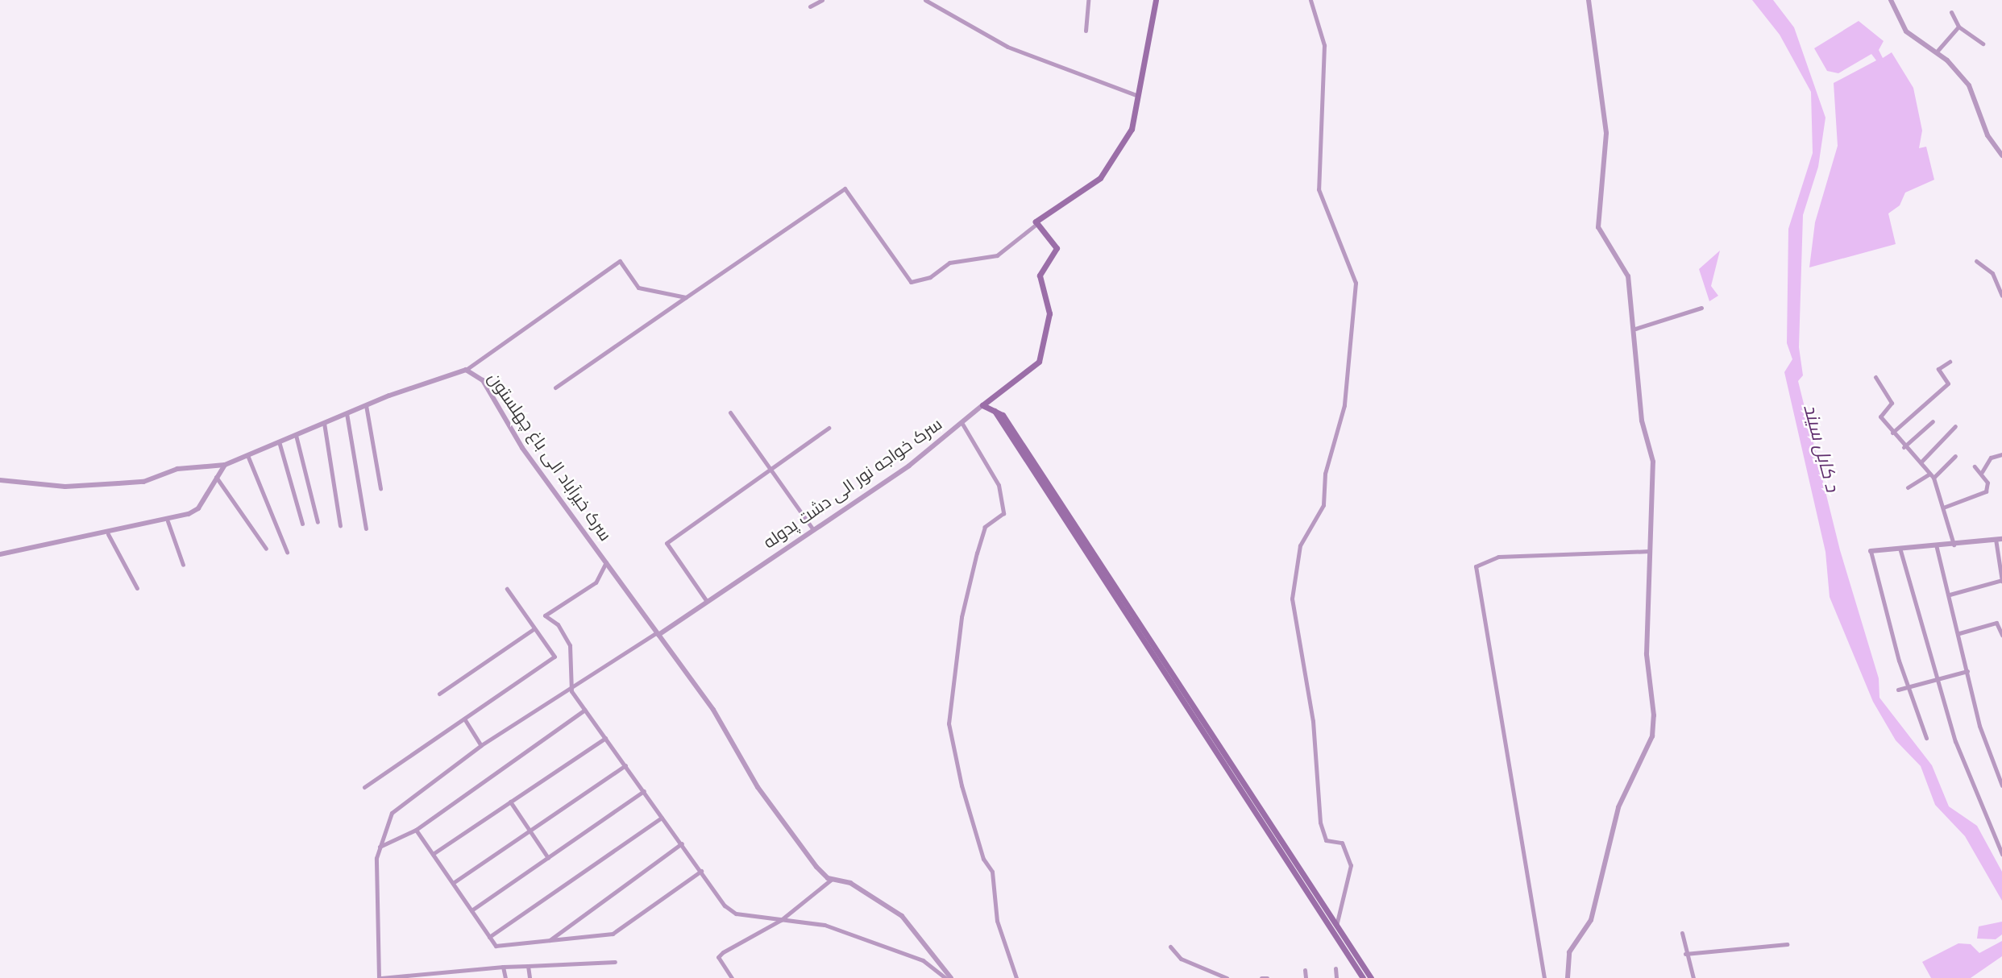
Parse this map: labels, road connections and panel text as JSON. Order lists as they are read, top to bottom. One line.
{"streets":{"main road":["سرک خواجه نور الی دشت پدوله"],"street":["سرک خیرآباد الی باغ چهلستون"]},"crossings":[["سرک خیرآباد الی باغ چهلستون","سرک خواجه نور الی دشت پدوله"]],"water":["د کابل سيند"]}
